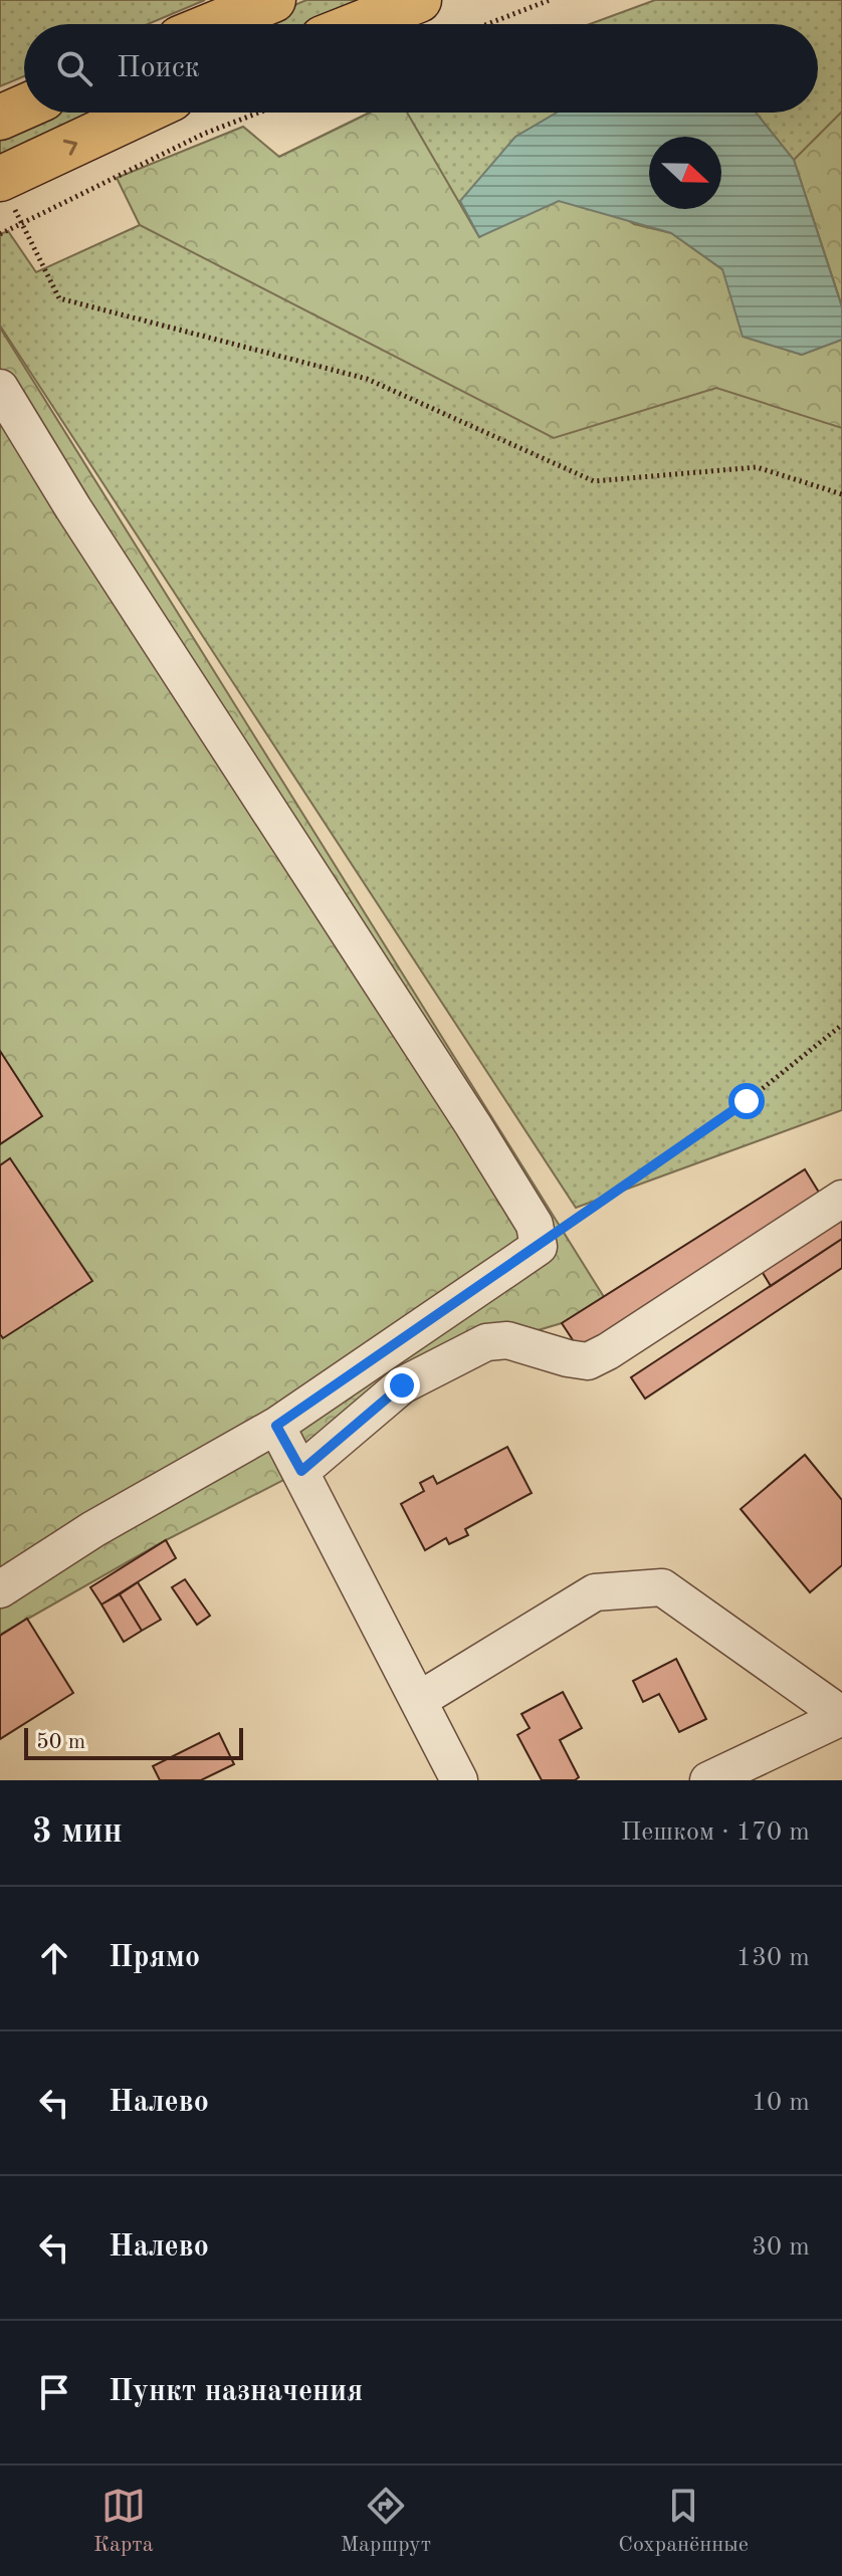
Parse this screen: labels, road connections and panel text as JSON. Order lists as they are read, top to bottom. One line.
{"scale_bar":"50 m","north":"right","page":{"search":"Поиск","scale":"50 m","heading":["3 мин","Пешком · 170 m"],"list":[["Прямо","130 m"],["Налево","10 m"],["Налево","30 m"],"Пункт назначения"],"nav":["Карта","Маршрут","Сохранённые"]}}
